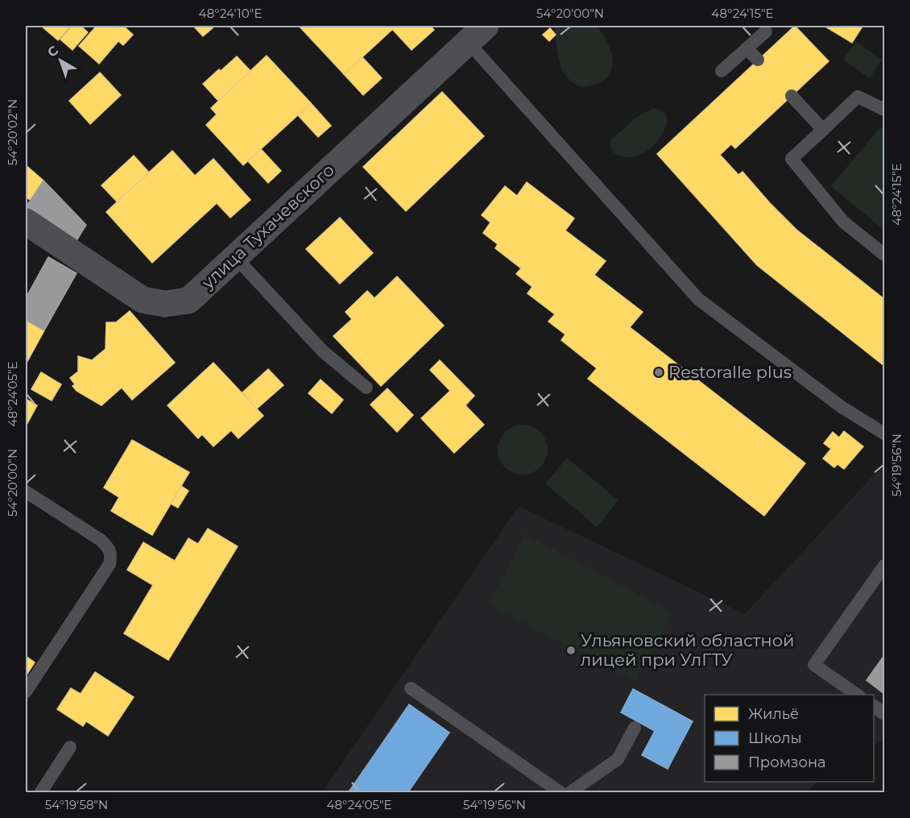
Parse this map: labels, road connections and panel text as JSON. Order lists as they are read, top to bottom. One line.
{"streets":{"street":["улица Тухачевского"]},"places":["Restoralle plus","Ульяновский областной лицей при УлГТУ"],"legend":["Жильё","Школы","Промзона"],"north":"top left","coordinates":["48°24'10\"E","54°20'00\"N","48°24'15\"E","54°20'02\"N","48°24'05\"E","54°19'56\"N","54°19'58\"N"]}
